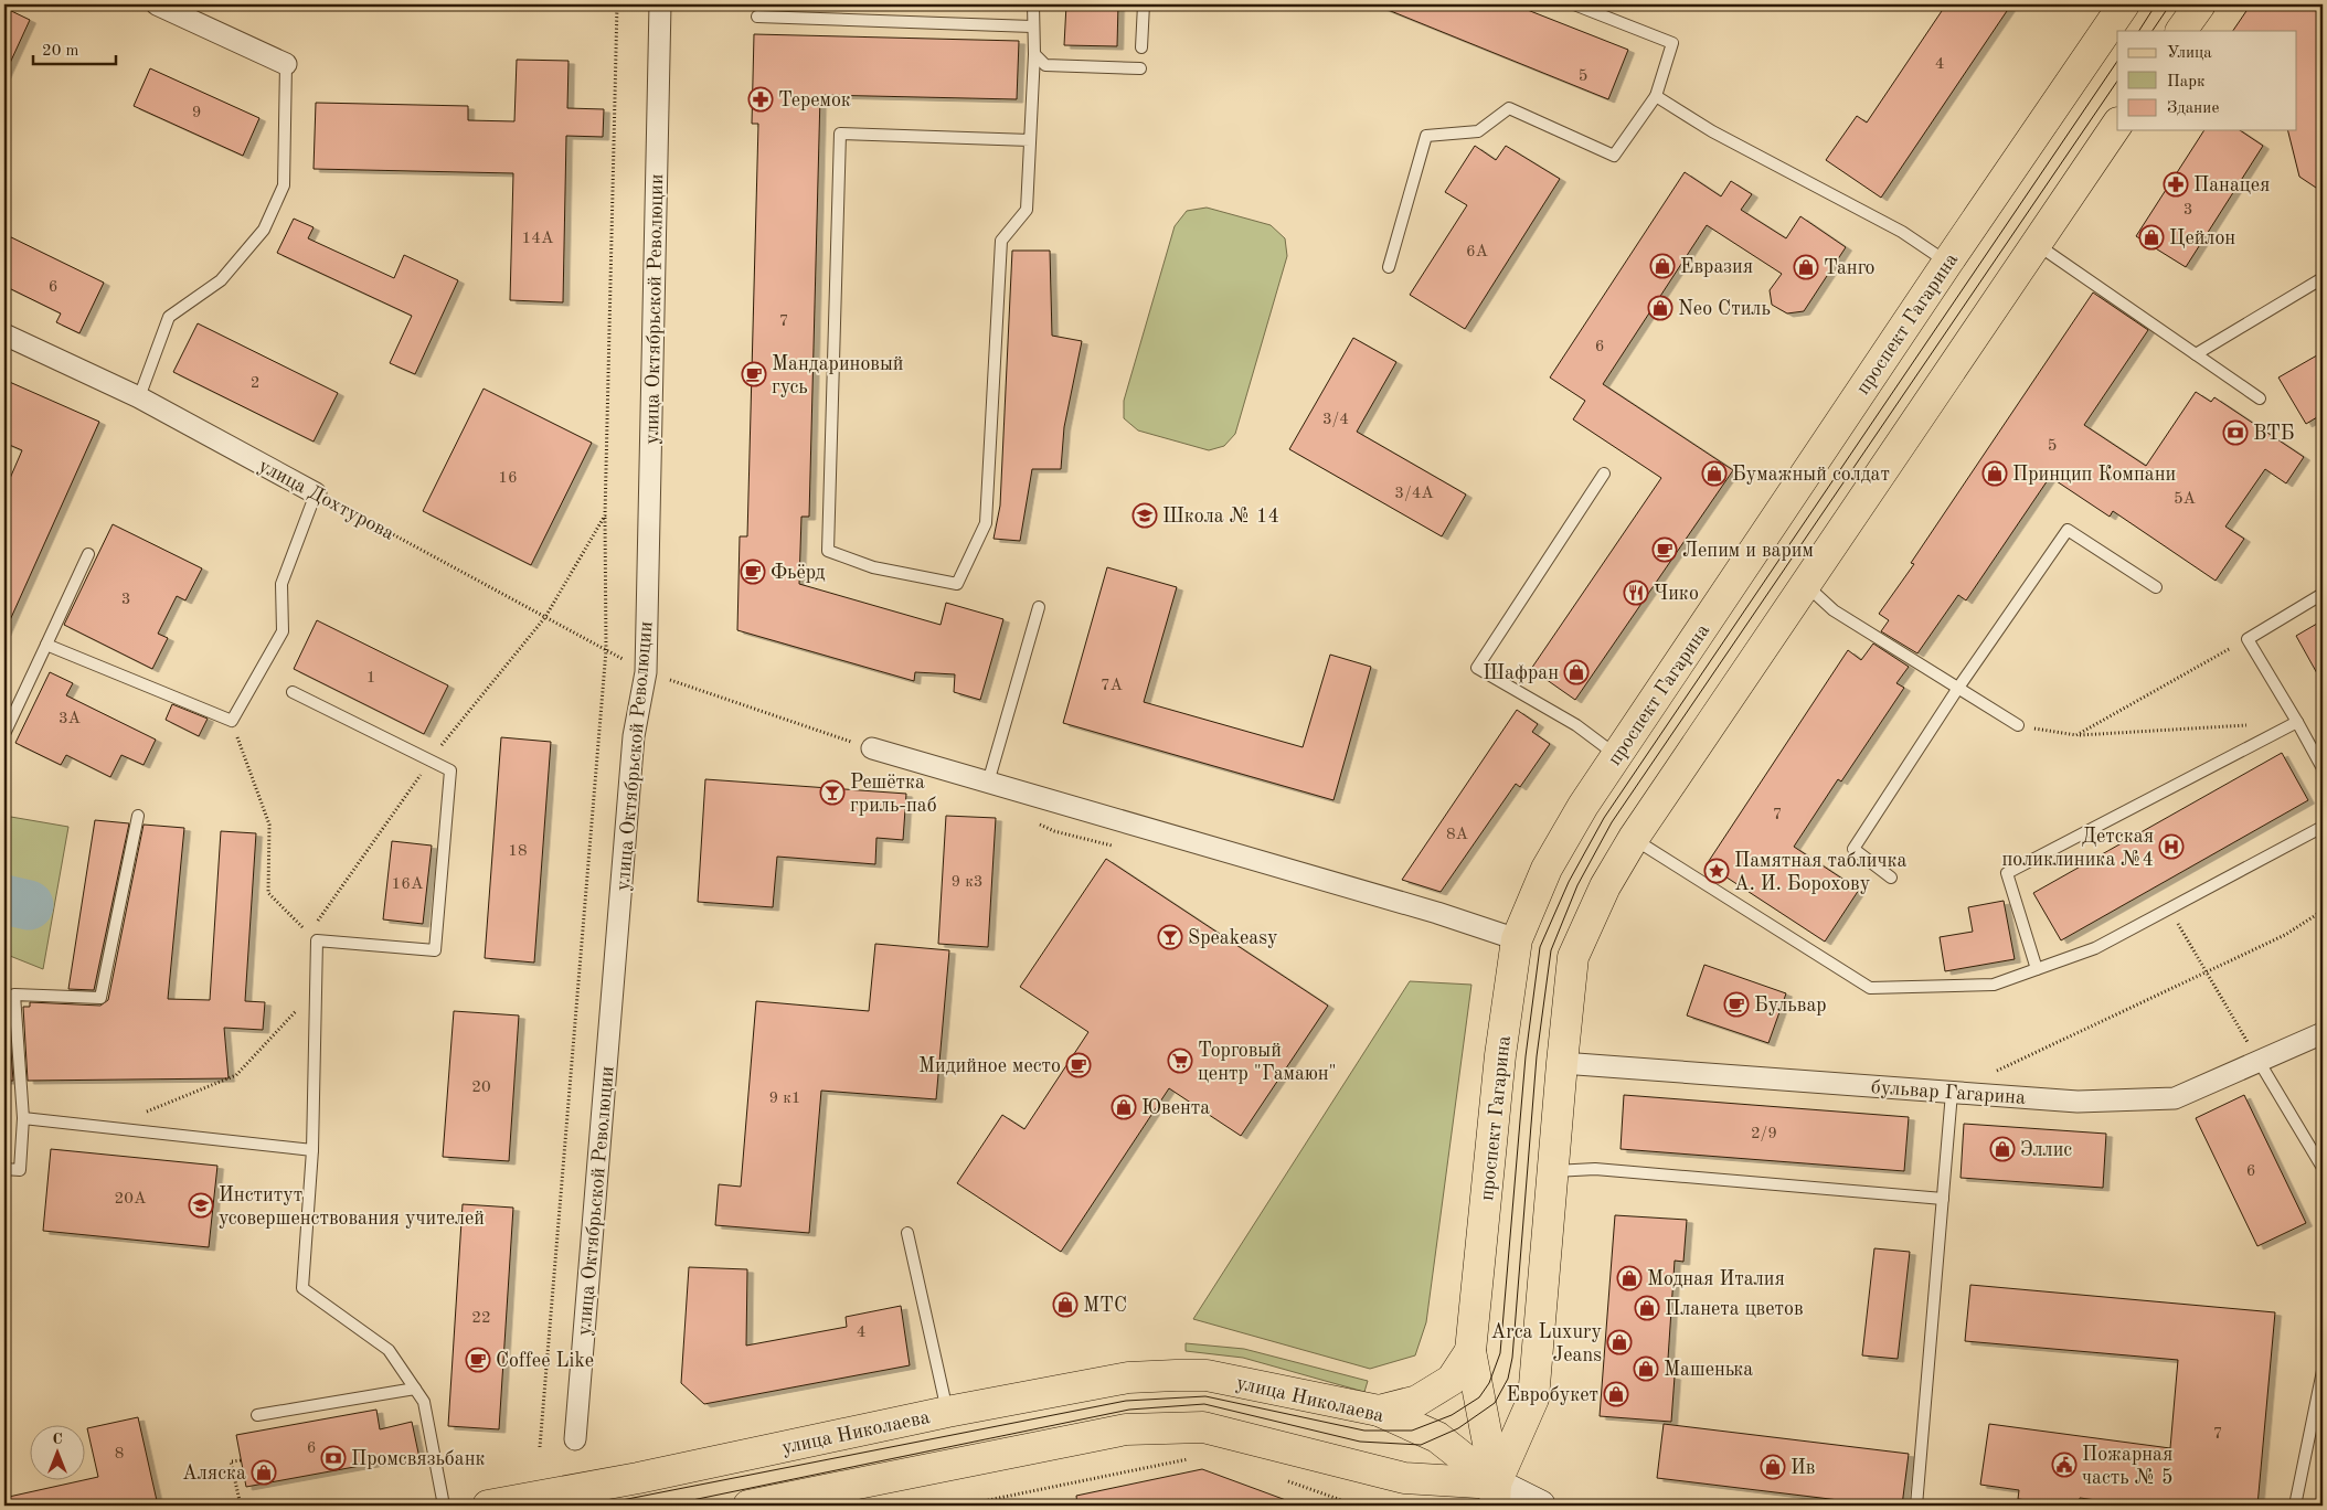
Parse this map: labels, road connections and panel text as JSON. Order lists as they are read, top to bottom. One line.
{"streets":{"main road":["проспект Гагарина","улица Николаева"],"street":["улица Октябрьской Революции","улица Дохтурова","бульвар Гагарина"]},"crossings":[["улица Октябрьской Революции","улица Дохтурова"],["проспект Гагарина","улица Николаева"]],"places":{"pharmacy":["Теремок","Панацея"],"shop":["Цейлон","Евразия","Танго","Neo Стиль","Бумажный солдат","Принцип Компани","Шафран","Ювента","Эллис","Модная Италия","МТС","Планета цветов","Arca Luxury Jeans","Машенька","Евробукет","Ив","Аляска"],"cafe":["Мандариновый гусь","Лепим и варим","Фьёрд","Бульвар","Мидийное место","Coffee Like"],"bank":["ВТБ","Промсвязьбанк"],"school or university":["Школа № 14","Институт усовершенствования учителей"],"restaurant":["Чико"],"bar":["Решётка гриль-паб","Speakeasy"],"hospital":["Детская поликлиника №4"],"place":["Памятная табличка А. И. Борохову"],"supermarket":["Торговый центр \"Гамаюн\""],"public building":["Пожарная часть № 5"]},"house_numbers":["4","5","9","3","14А","6А","6","7","6","2","3/4","5","16","3/4А","5А","3","1","7А","3А","7","8А","18","9 к3","16А","20","9 к1","2/9","6","20А","22","4","7","6","8"],"legend":["Улица","Парк","Здание"],"scale_bar":"20 m","north":"top"}
